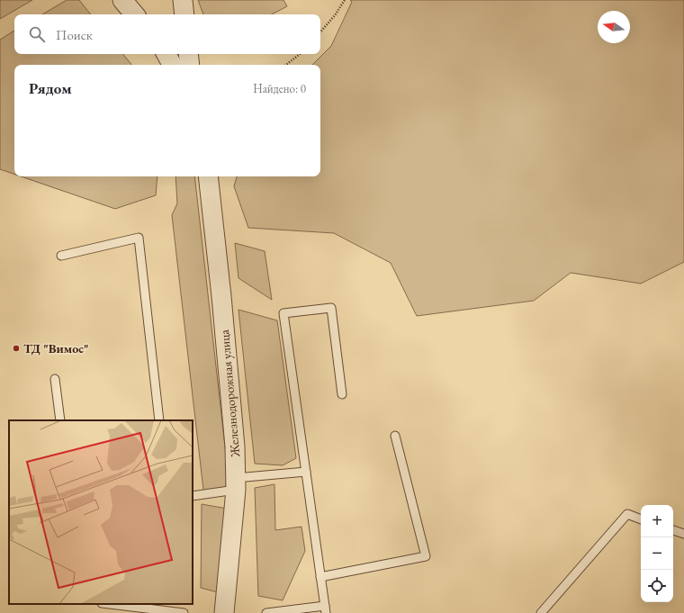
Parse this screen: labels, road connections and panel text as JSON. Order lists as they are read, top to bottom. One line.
{"streets":{"street":["Железнодорожная улица"]},"places":["ТД \"Вимос\""],"north":"left","page":{"search":"Поиск","heading":["Рядом","Найдено: 0"],"map_buttons":["+","−"]}}
